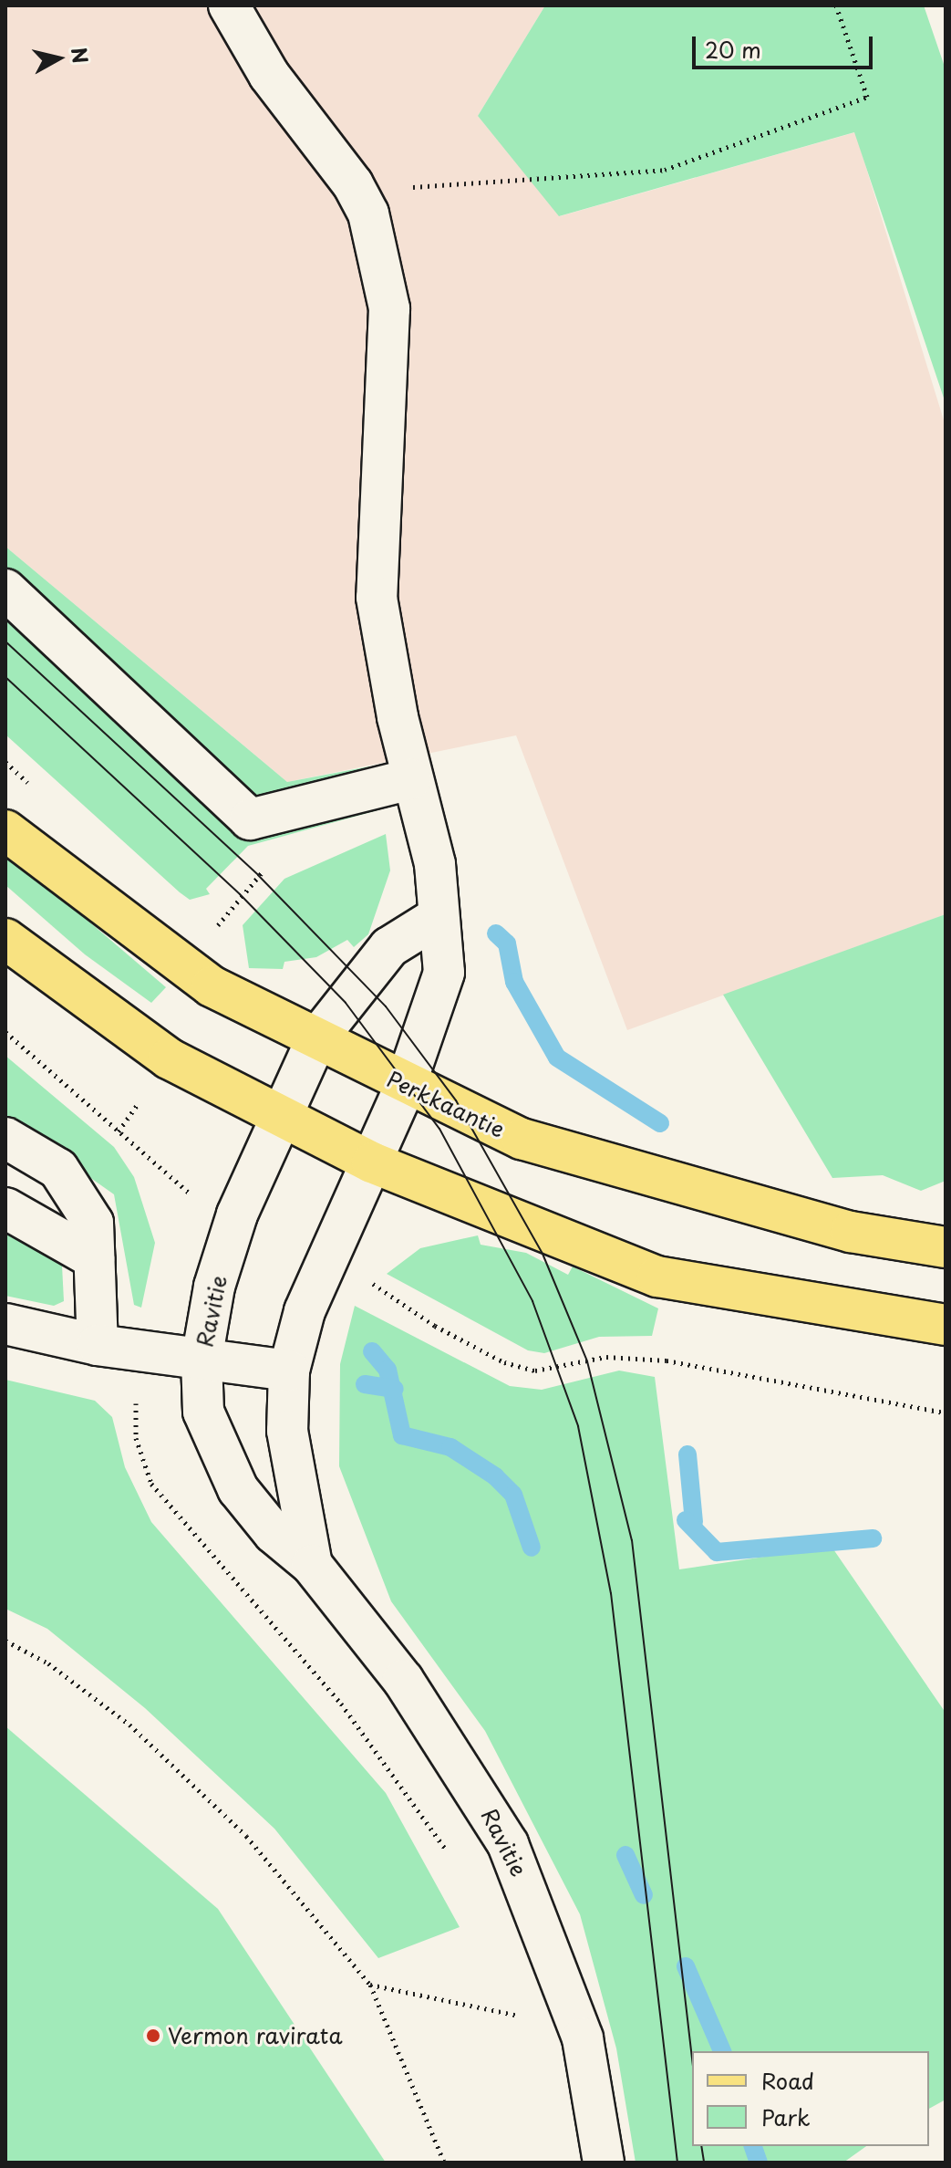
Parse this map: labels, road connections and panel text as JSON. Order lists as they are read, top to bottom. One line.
{"streets":{"main road":["Perkkaantie"],"street":["Ravitie"]},"crossings":[["Perkkaantie","Ravitie"]],"places":["Vermon ravirata"],"legend":["Road","Park"],"scale_bar":"20 m","north":"right"}
